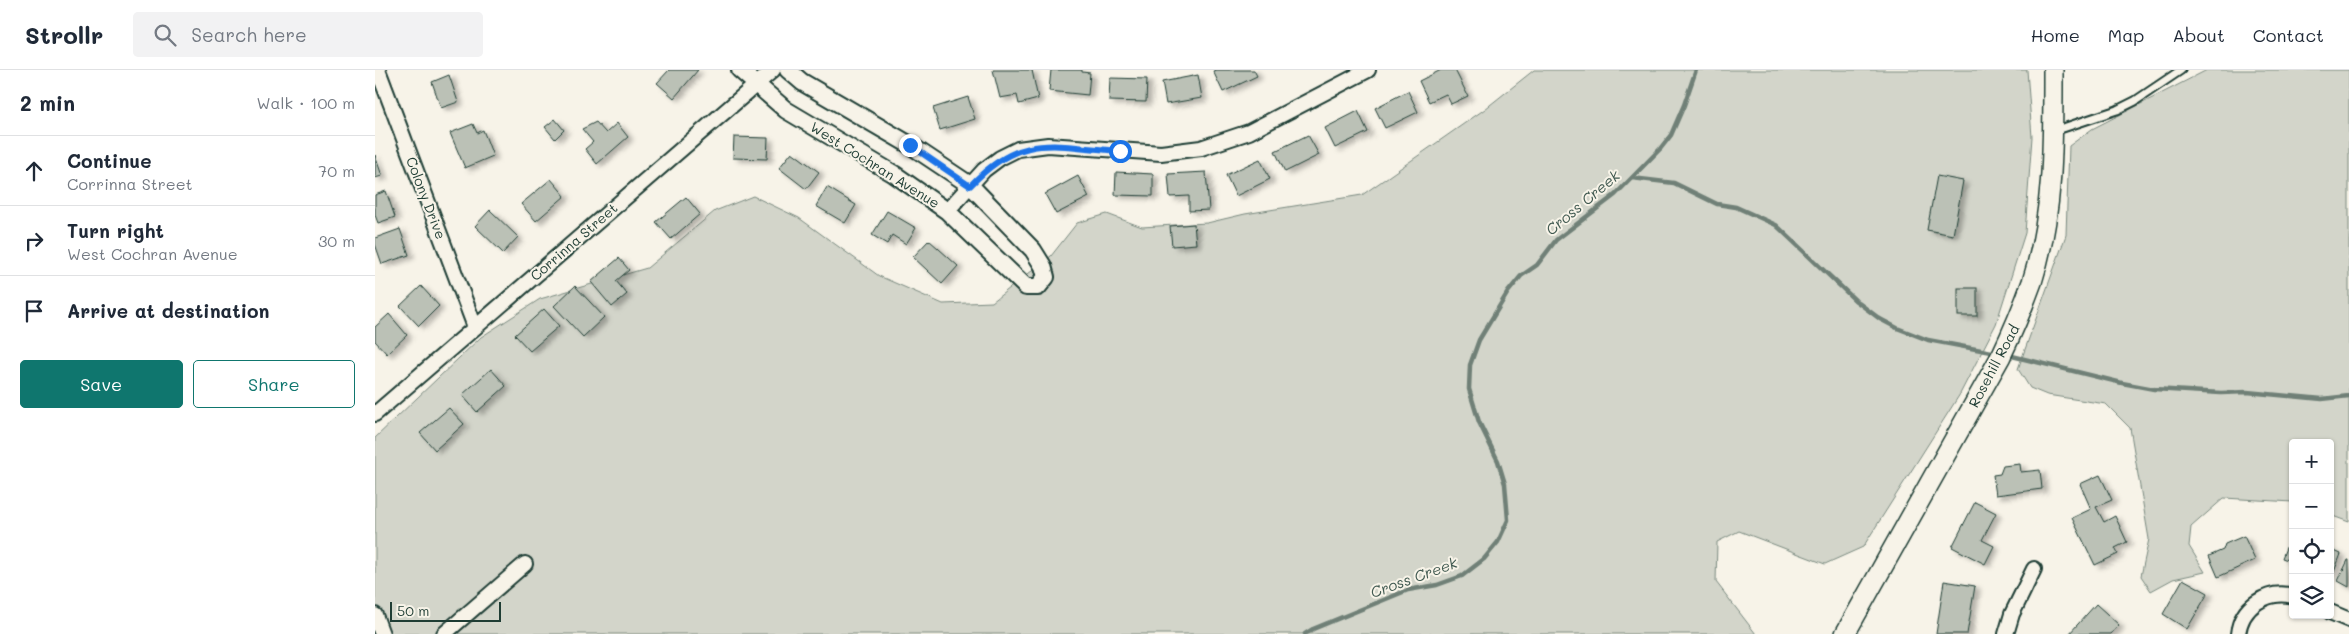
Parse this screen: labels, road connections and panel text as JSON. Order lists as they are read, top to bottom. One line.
{"streets":{"main road":["Rosehill Road"],"street":["West Cochran Avenue","Colony Drive","Corrinna Street"]},"crossings":[["West Cochran Avenue","Corrinna Street"],["Colony Drive","Corrinna Street"]],"water":["Cross Creek"],"scale_bar":"50 m","page":{"header":"Strollr","search":"Search here","nav":["Home","Map","About","Contact"],"heading":["2 min","Walk · 100 m"],"list":[["Continue","Corrinna Street","70 m"],["Turn right","West Cochran Avenue","30 m"],"Arrive at destination"],"buttons":["Save","Share"],"map_buttons":["+","−"],"scale":"50 m"}}
